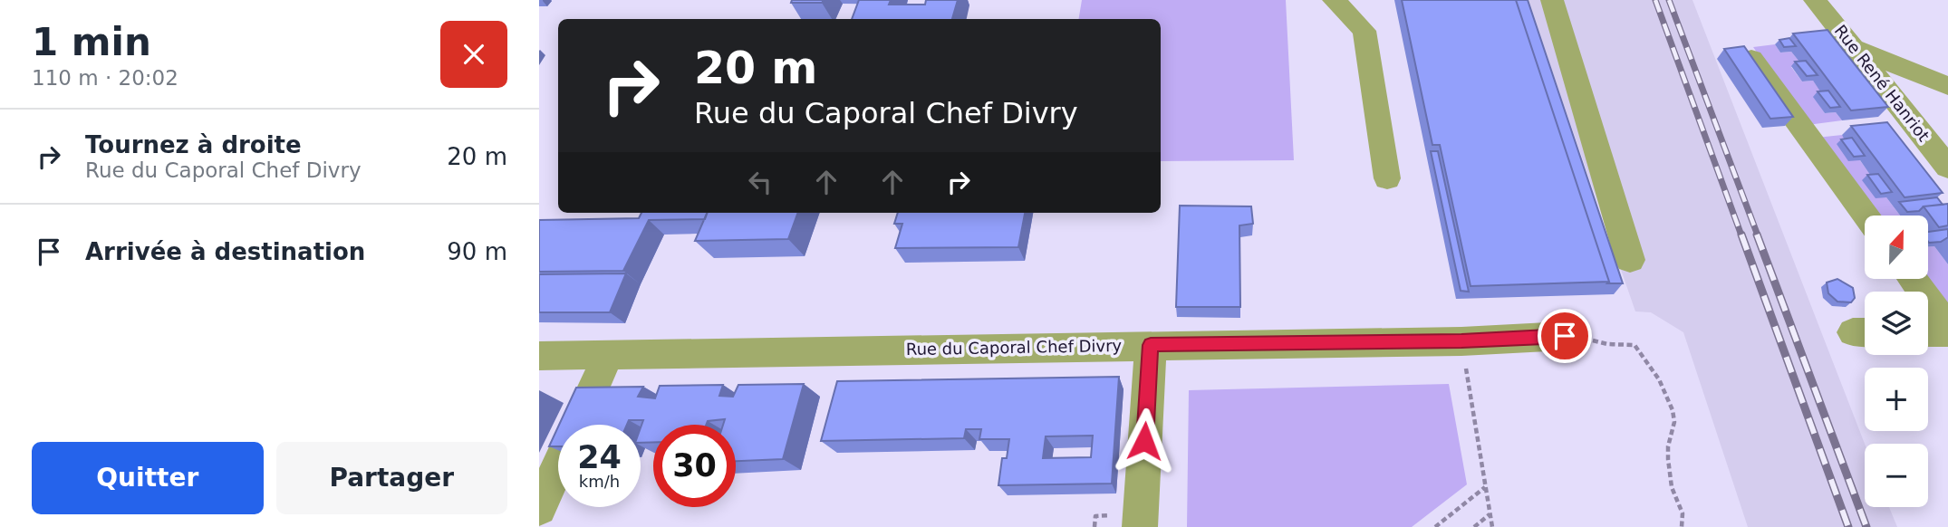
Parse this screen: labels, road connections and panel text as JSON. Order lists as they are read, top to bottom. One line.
{"streets":{"street":["Rue René Hanriot","Rue du Caporal Chef Divry"]},"north":"top","page":{"heading":["1 min","110 m · 20:02"],"turn":["20 m","Rue du Caporal Chef Divry"],"list":[{"name":"Tournez à droite","note":"Rue du Caporal Chef Divry","value":"20 m"},{"name":"Arrivée à destination","value":"90 m"}],"map_buttons":["+","−"],"speed":"24 km/h","limit":"30","buttons":["Quitter","Partager"]}}
